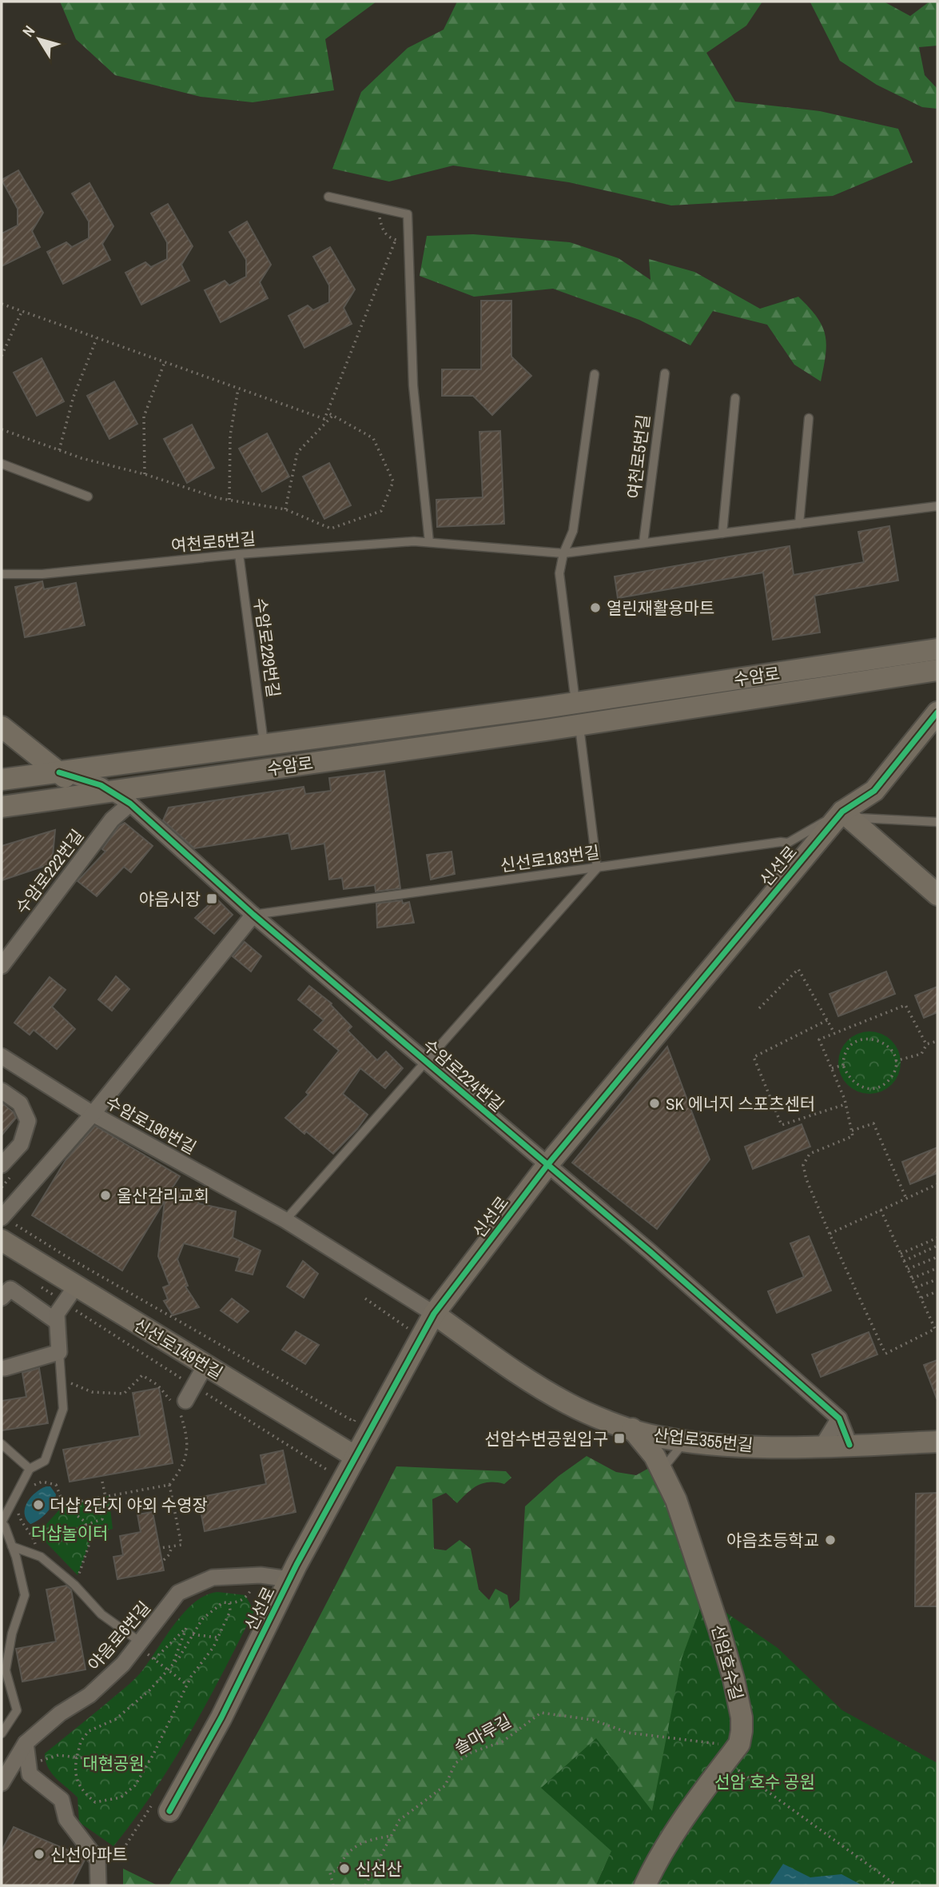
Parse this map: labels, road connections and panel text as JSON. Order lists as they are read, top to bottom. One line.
{"streets":{"street":["수암로","신선로","수암로222번길","수암로224번길","수암로196번길","신선로149번길","산업로355번길","야음로6번길","선암호수길"],"lane":["여천로5번길","수암로229번길","신선로183번길"],"path":["솔마루길"]},"crossings":[["여천로5번길","수암로229번길"],["수암로229번길","수암로"],["수암로","수암로224번길"],["신선로183번길","신선로"],["신선로183번길","수암로224번길"],["신선로","수암로224번길"],["신선로","수암로196번길"],["신선로","신선로149번길"],["신선로","산업로355번길"],["신선로","야음로6번길"],["수암로222번길","수암로224번길"],["수암로196번길","산업로355번길"],["산업로355번길","선암호수길"],["선암호수길","솔마루길"]],"parks":["더샵놀이터","대현공원","선암 호수 공원"],"places":{"other":["열린재활용마트","SK 에너지 스포츠센터","울산감리교회","더샵 2단지 야외 수영장","야음초등학교","신선아파트","신선산"],"transit":["야음시장","선암수변공원입구"]},"north":"top left"}
